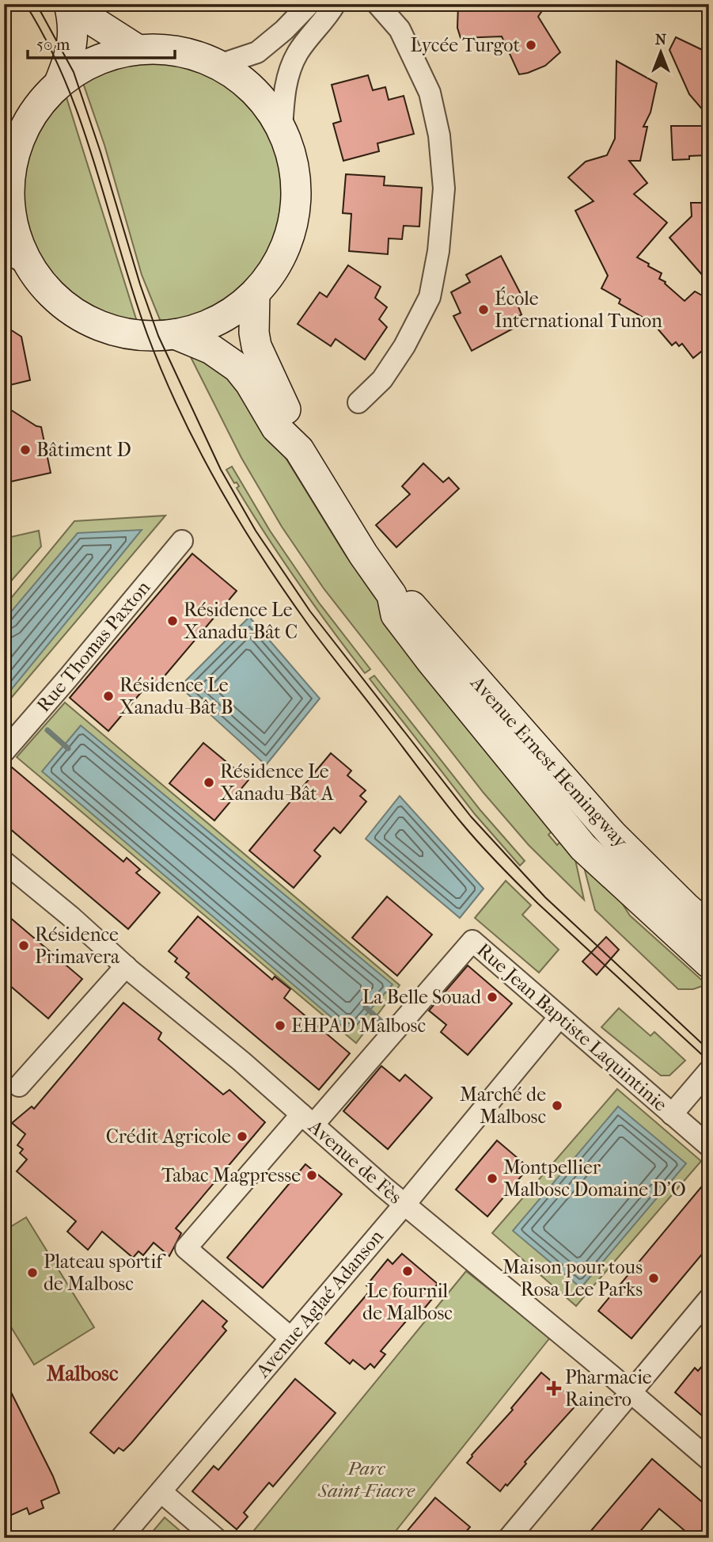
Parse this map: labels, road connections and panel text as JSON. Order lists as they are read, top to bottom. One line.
{"streets":{"main road":["Avenue Ernest Hemingway"],"street":["Rue Thomas Paxton","Rue Jean Baptiste Laquintinie","Avenue de Fès","Avenue Aglaé Adanson"]},"crossings":[["Rue Jean Baptiste Laquintinie","Avenue de Fès"],["Rue Jean Baptiste Laquintinie","Avenue Aglaé Adanson"],["Avenue de Fès","Avenue Aglaé Adanson"]],"districts":["Malbosc"],"parks":["Parc Saint-Fiacre"],"places":{"other":["Lycée Turgot","École International Tunon","Bâtiment D","Résidence Le Xanadu-Bât C","Résidence Le Xanadu-Bât B","Résidence Le Xanadu-Bât A","Résidence Primavera","La Belle Souad","EHPAD Malbosc","Marché de Malbosc","Crédit Agricole","Tabac Magpresse","Montpellier Malbosc Domaine D'O","Le fournil de Malbosc","Plateau sportif de Malbosc","Maison pour tous Rosa Lee Parks"],"health":["Pharmacie Rainero"]},"scale_bar":"50 m","north":"top"}
